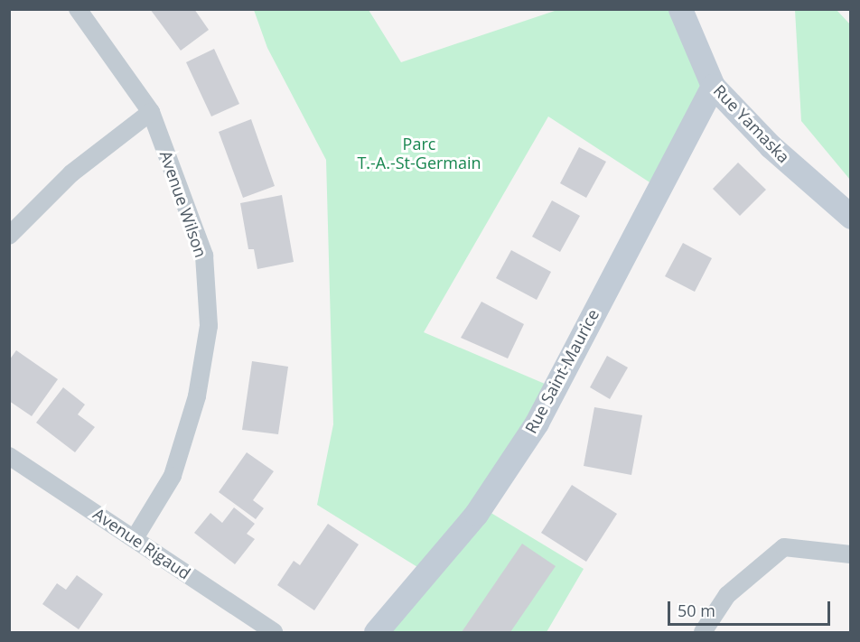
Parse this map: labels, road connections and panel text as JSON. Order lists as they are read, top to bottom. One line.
{"streets":{"street":["Rue Yamaska","Avenue Wilson","Rue Saint-Maurice","Avenue Rigaud"]},"crossings":[["Rue Yamaska","Rue Saint-Maurice"],["Avenue Wilson","Avenue Rigaud"]],"parks":["Parc T.-A.-St-Germain"],"scale_bar":"50 m"}
